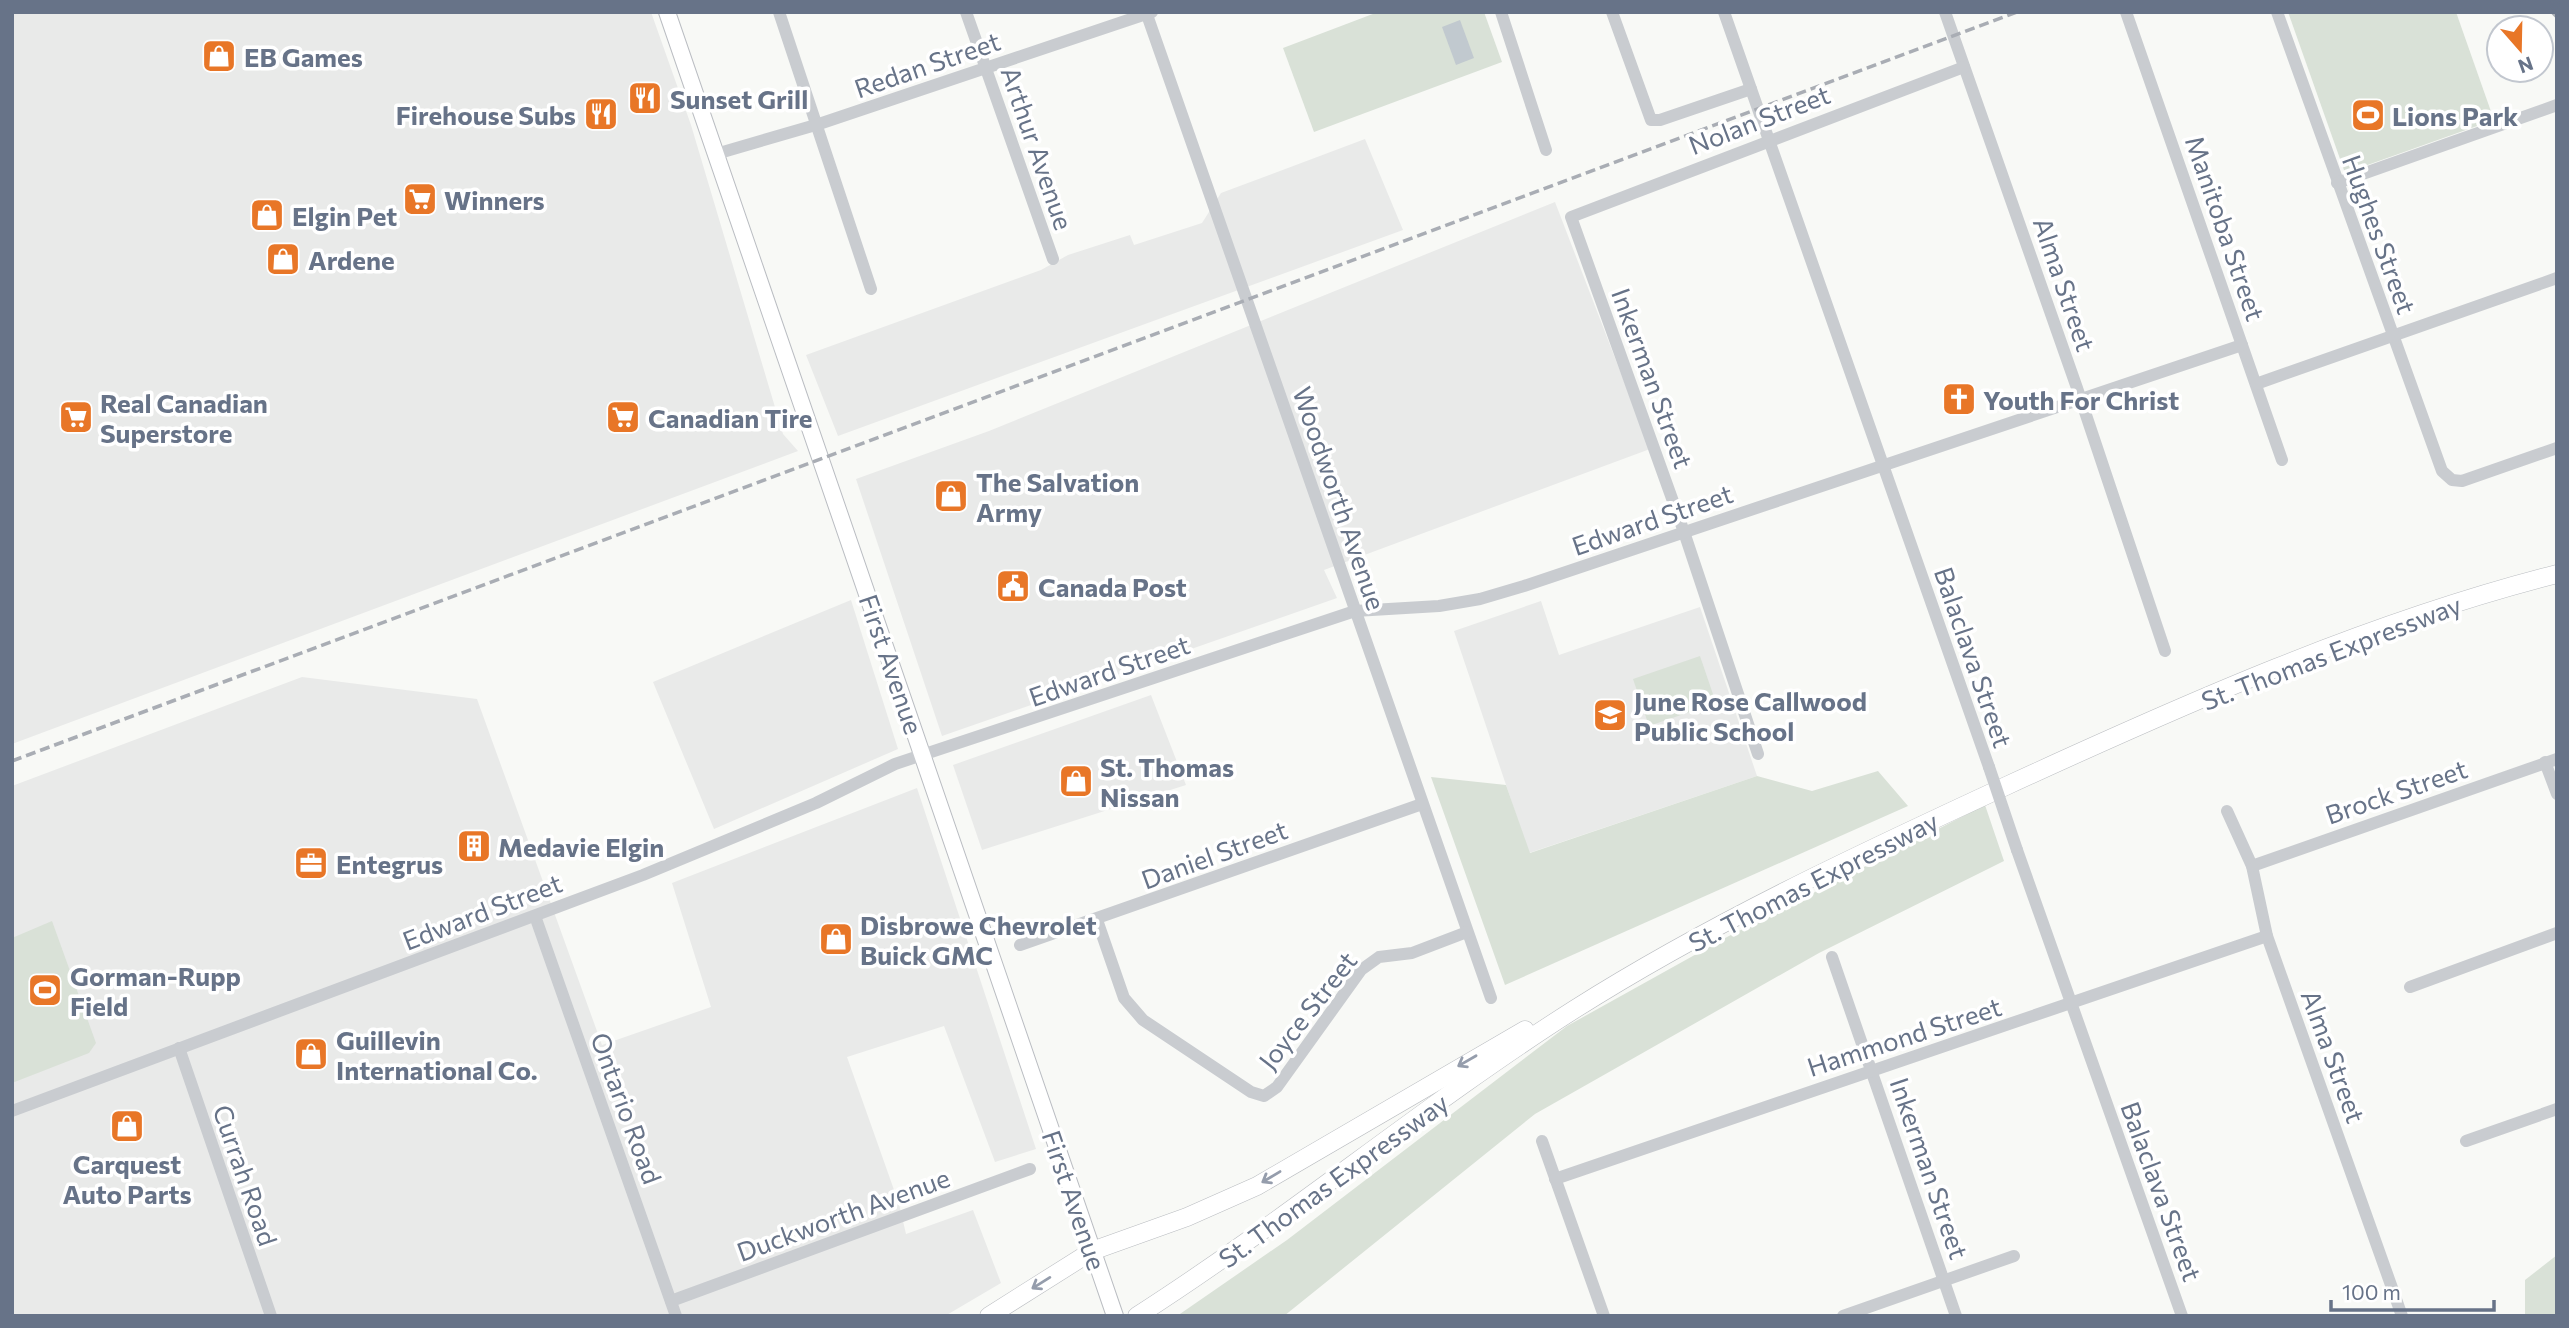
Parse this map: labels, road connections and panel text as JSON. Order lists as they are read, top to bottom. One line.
{"streets":{"highway":["St. Thomas Expressway"],"main road":["First Avenue"],"street":["Redan Street","Nolan Street","Arthur Avenue","Manitoba Street","Hughes Street","Alma Street","Inkerman Street","Woodworth Avenue","Edward Street","Balaclava Street","Brock Street","Daniel Street","Joyce Street","Hammond Street","Ontario Road","Currah Road","Duckworth Avenue"]},"crossings":[["Redan Street","Arthur Avenue"],["Redan Street","Woodworth Avenue"],["Redan Street","First Avenue"],["Nolan Street","Alma Street"],["Nolan Street","Inkerman Street"],["Nolan Street","Balaclava Street"],["Manitoba Street","Edward Street"],["Alma Street","Edward Street"],["Alma Street","Brock Street"],["Alma Street","Hammond Street"],["Inkerman Street","Edward Street"],["Inkerman Street","Hammond Street"],["Woodworth Avenue","Edward Street"],["Woodworth Avenue","Daniel Street"],["Woodworth Avenue","Joyce Street"],["Edward Street","Balaclava Street"],["Edward Street","First Avenue"],["Edward Street","Ontario Road"],["Edward Street","Currah Road"],["Balaclava Street","Hammond Street"],["Daniel Street","Joyce Street"],["Ontario Road","Duckworth Avenue"]],"places":{"shop":["EB Games","Elgin Pet","Ardene","The Salvation Army","St. Thomas Nissan","Disbrowe Chevrolet Buick GMC","Guillevin International Co.","Carquest Auto Parts"],"restaurant":["Sunset Grill","Firehouse Subs"],"sports":["Lions Park","Gorman-Rupp Field"],"supermarket":["Winners","Real Canadian Superstore","Canadian Tire"],"church":["Youth For Christ"],"public building":["Canada Post"],"school or university":["June Rose Callwood Public School"],"building":["Medavie Elgin"],"office":["Entegrus"]},"scale_bar":"100 m","north":"bottom"}
